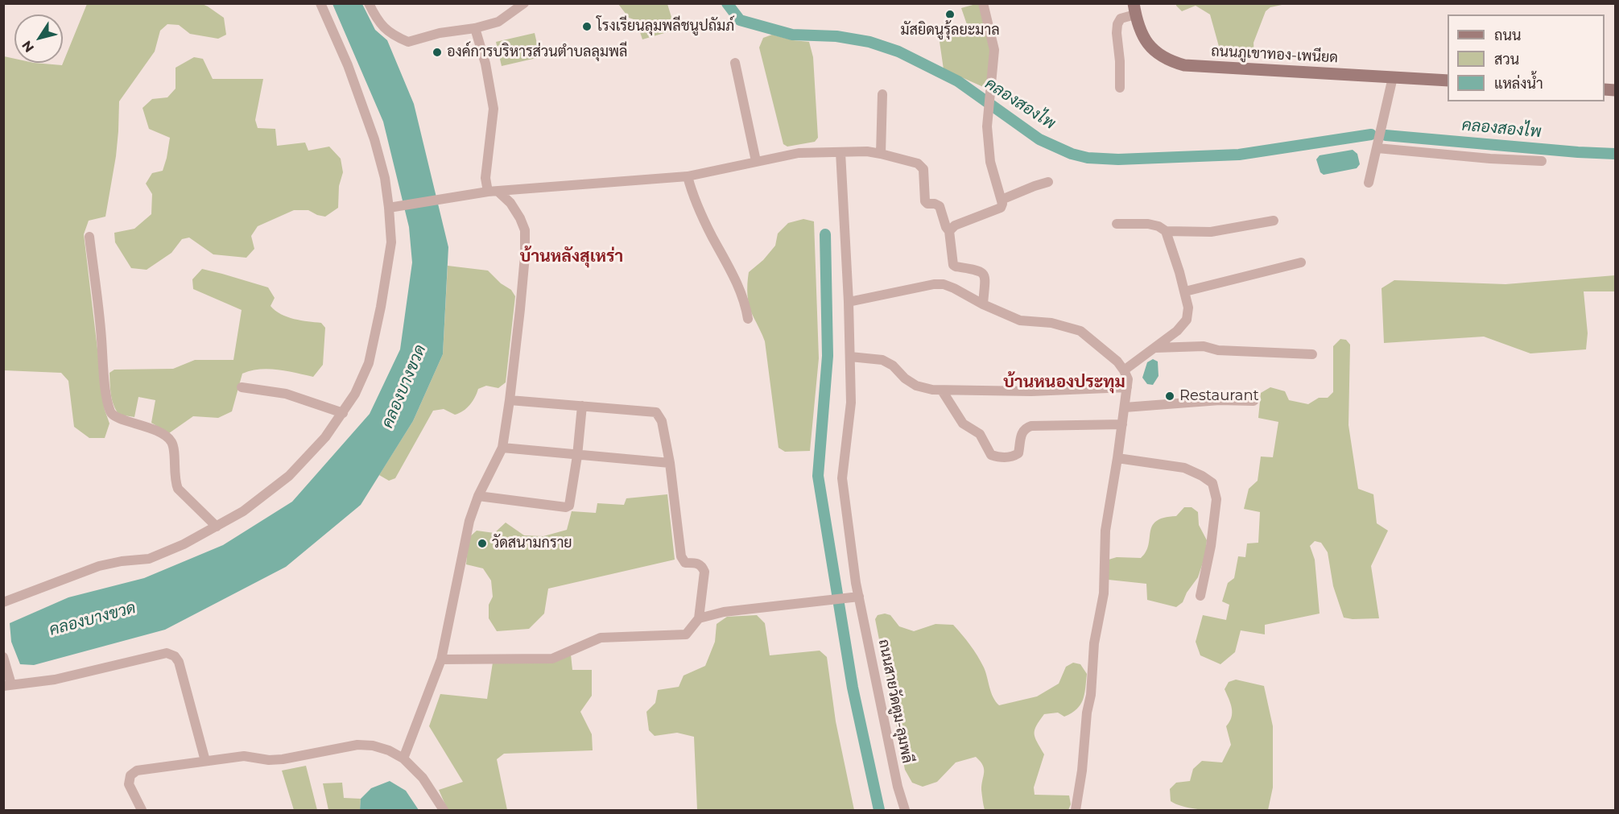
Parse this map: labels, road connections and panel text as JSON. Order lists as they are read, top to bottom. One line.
{"streets":{"street":["ถนนภูเขาทอง-เพนียด","ถนนสายวัดตูม-ลุมพลี"]},"districts":["บ้านหลังสุเหร่า","บ้านหนองประทุม"],"water":["คลองสองไพ","คลองบางขวด"],"places":["มัสยิดนูรุ้ลยะมาล","โรงเรียนลุมพลีชนูปถัมภ์","องค์การบริหารส่วนตำบลลุมพลี","Restaurant","วัดสนามกราย"],"legend":["ถนน","สวน","แหล่งน้ำ"],"north":"bottom left"}
